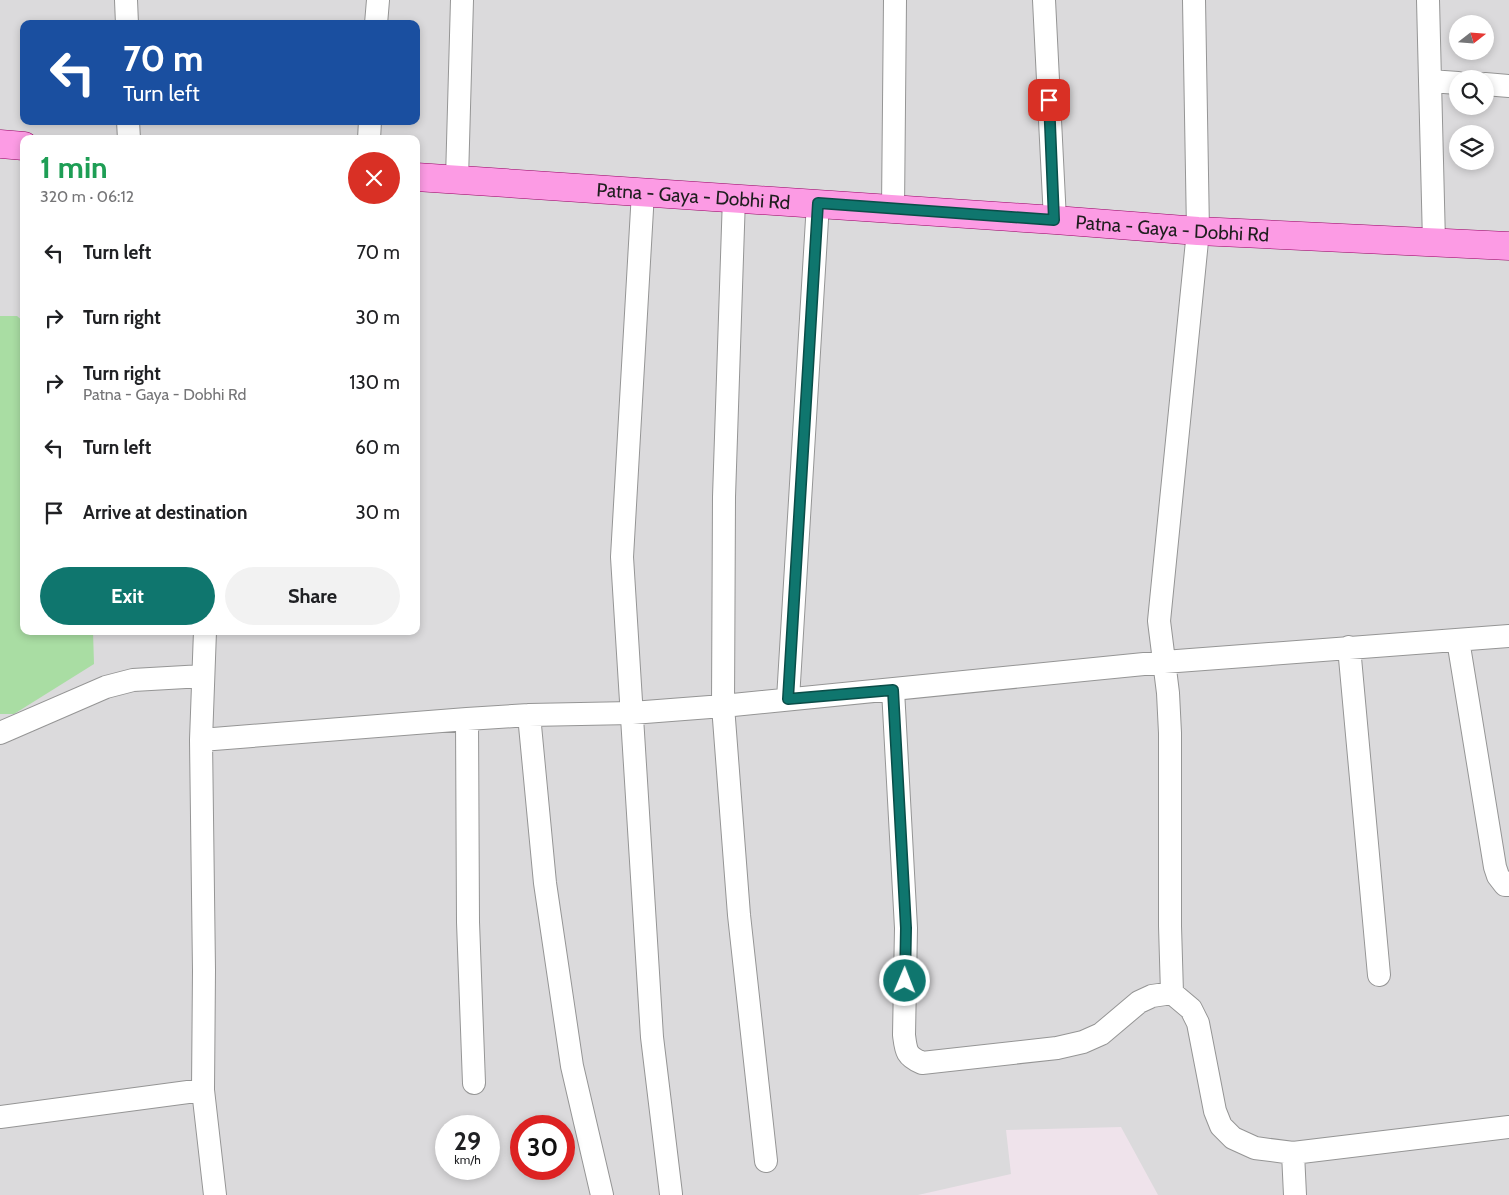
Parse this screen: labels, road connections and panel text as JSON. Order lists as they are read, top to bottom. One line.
{"streets":{"main road":["Patna - Gaya - Dobhi Rd"]},"north":"right","page":{"turn":["70 m","Turn left"],"heading":["1 min","320 m · 06:12"],"list":[{"name":"Turn left","value":"70 m"},{"name":"Turn right","value":"30 m"},{"name":"Turn right","note":"Patna - Gaya - Dobhi Rd","value":"130 m"},{"name":"Turn left","value":"60 m"},{"name":"Arrive at destination","value":"30 m"}],"buttons":["Exit","Share"],"speed":"29 km/h","limit":"30"}}
